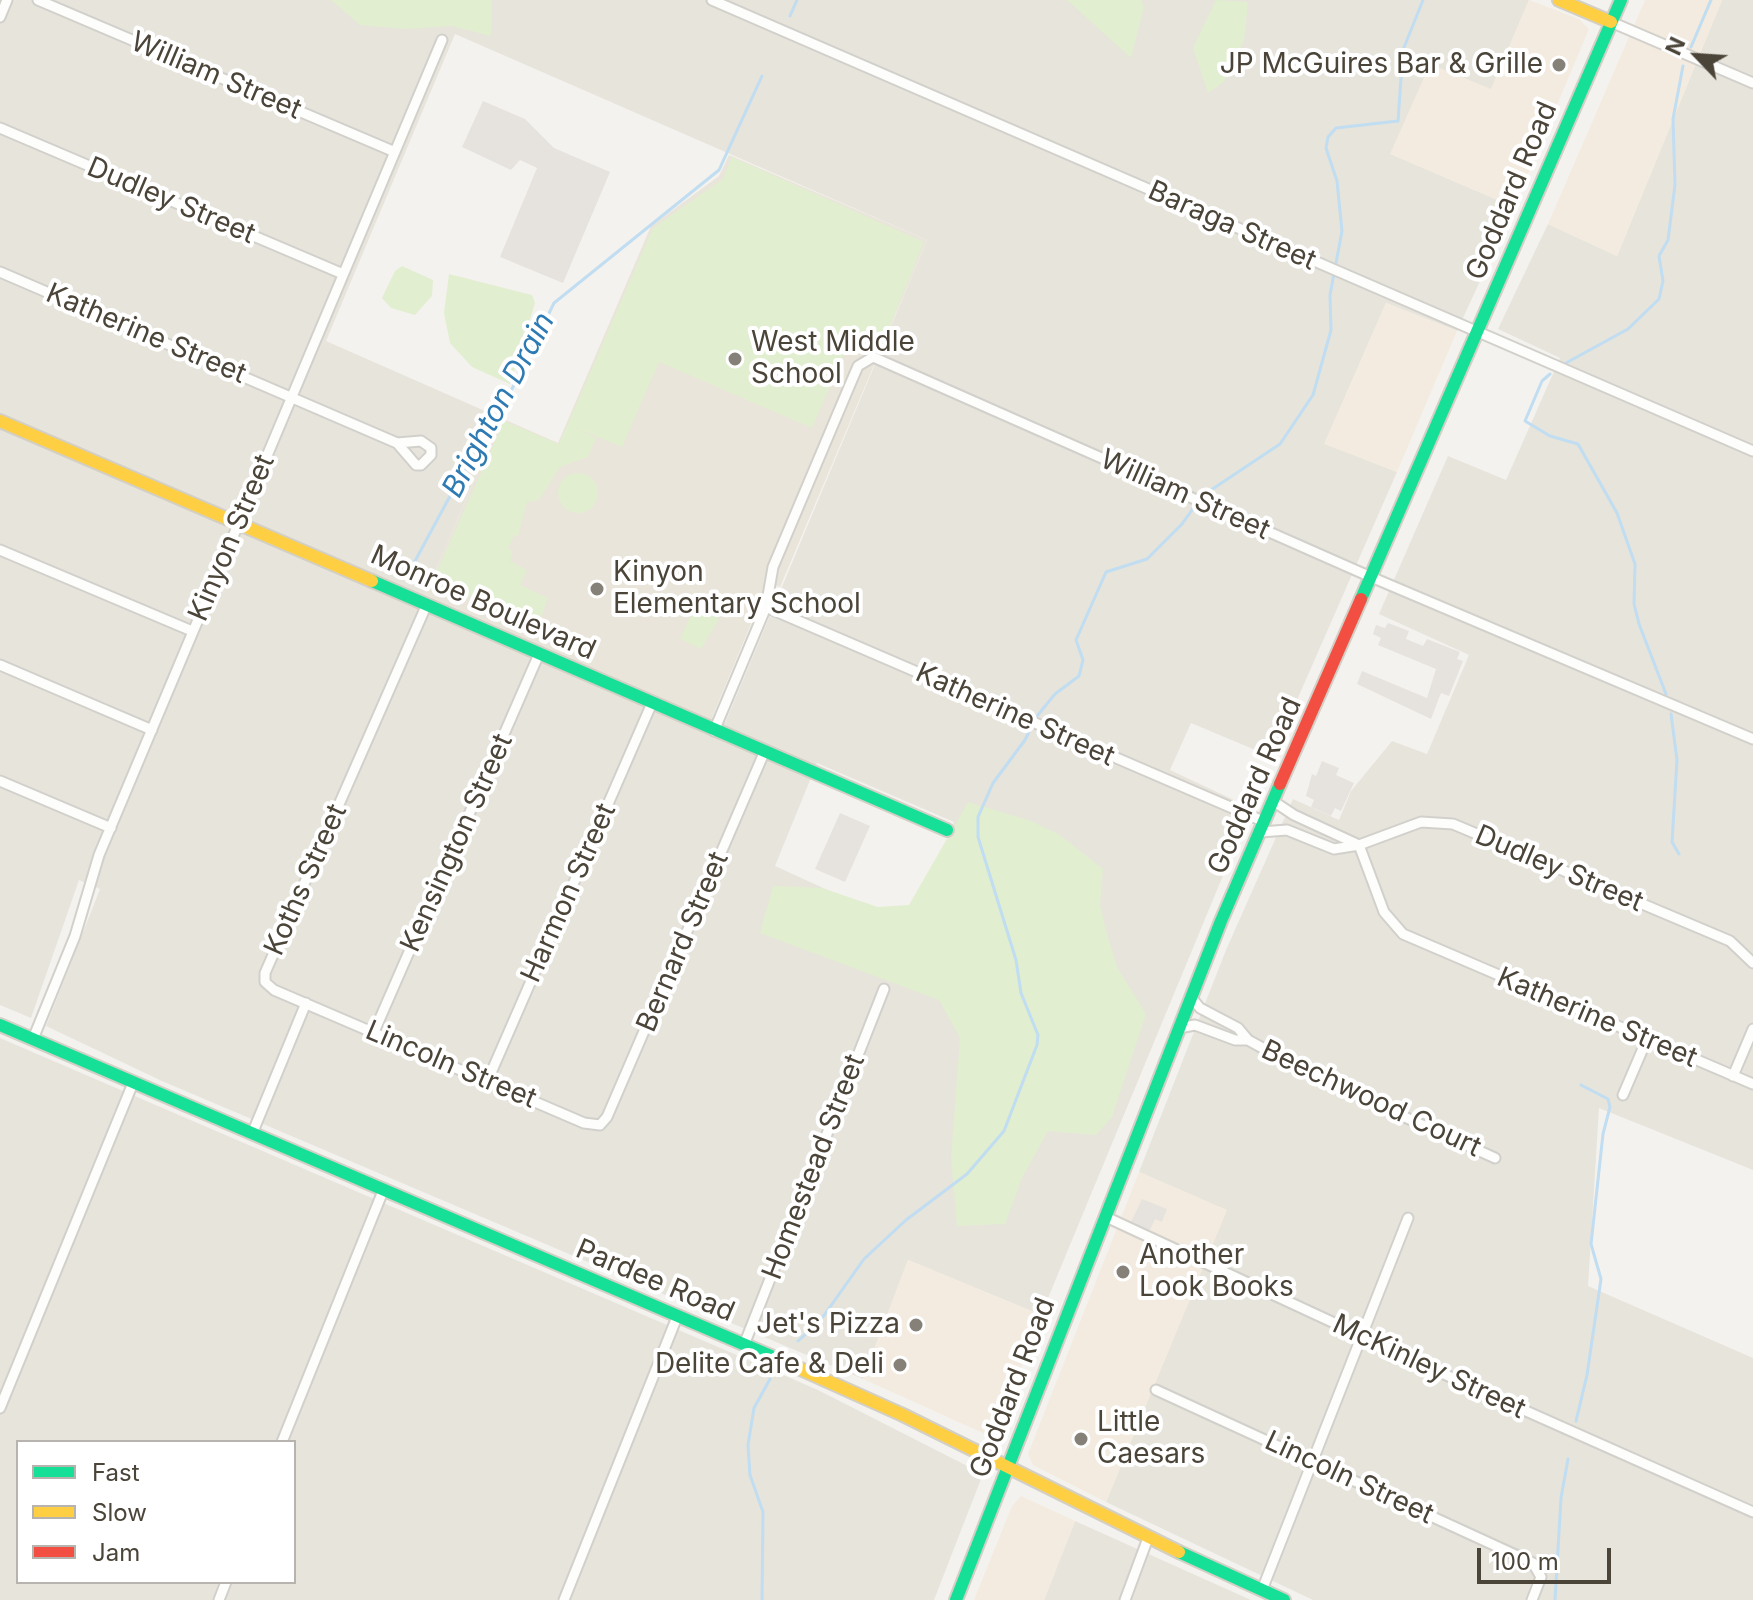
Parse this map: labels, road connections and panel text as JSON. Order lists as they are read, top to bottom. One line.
{"streets":{"main road":["Goddard Road","Monroe Boulevard","Pardee Road"],"street":["William Street","Dudley Street","Baraga Street","Katherine Street","Kinyon Street","Kensington Street","Koths Street","Harmon Street","Bernard Street","Lincoln Street","Beechwood Court","Homestead Street","McKinley Street"]},"crossings":[["William Street","Goddard Road"],["William Street","Katherine Street"],["William Street","Kinyon Street"],["Goddard Road","Baraga Street"],["Goddard Road","Katherine Street"],["Goddard Road","Beechwood Court"],["Goddard Road","Pardee Road"],["Goddard Road","McKinley Street"],["Dudley Street","Katherine Street"],["Dudley Street","Kinyon Street"],["Katherine Street","Kinyon Street"],["Kinyon Street","Monroe Boulevard"],["Kinyon Street","Pardee Road"],["Monroe Boulevard","Kensington Street"],["Monroe Boulevard","Koths Street"],["Monroe Boulevard","Harmon Street"],["Monroe Boulevard","Bernard Street"],["Kensington Street","Lincoln Street"],["Koths Street","Lincoln Street"],["Harmon Street","Lincoln Street"],["Bernard Street","Lincoln Street"],["Homestead Street","Pardee Road"]],"water":["Brighton Drain"],"places":["JP McGuires Bar & Grille","West Middle School","Kinyon Elementary School","Another Look Books","Jet's Pizza","Delite Cafe & Deli","Little Caesars"],"legend":["Fast","Slow","Jam"],"scale_bar":"100 m","north":"top left"}
